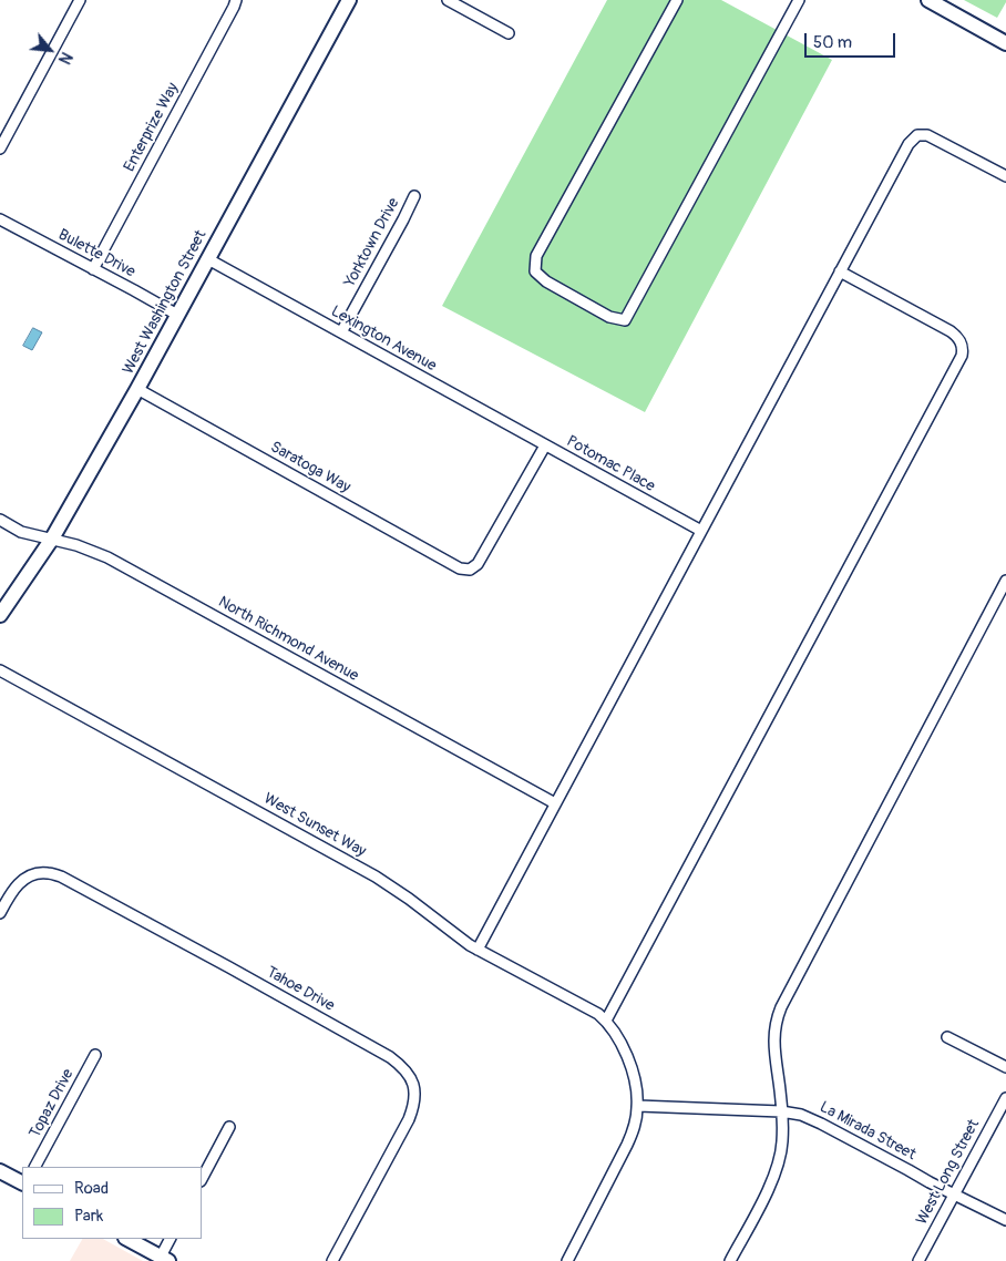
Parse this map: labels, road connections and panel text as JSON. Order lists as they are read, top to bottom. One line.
{"streets":{"street":["Enterprize Way","Yorktown Drive","Bulette Drive","West Washington Street","Lexington Avenue","Potomac Place","Saratoga Way","North Richmond Avenue","West Sunset Way","Tahoe Drive","Topaz Drive","La Mirada Street","West Long Street"]},"crossings":[["Enterprize Way","Bulette Drive"],["Yorktown Drive","Lexington Avenue"],["Bulette Drive","West Washington Street"],["West Washington Street","Lexington Avenue"],["West Washington Street","Saratoga Way"],["West Washington Street","North Richmond Avenue"],["Lexington Avenue","Potomac Place"],["Potomac Place","Saratoga Way"],["La Mirada Street","West Long Street"]],"legend":["Road","Park"],"scale_bar":"50 m","north":"bottom right"}
